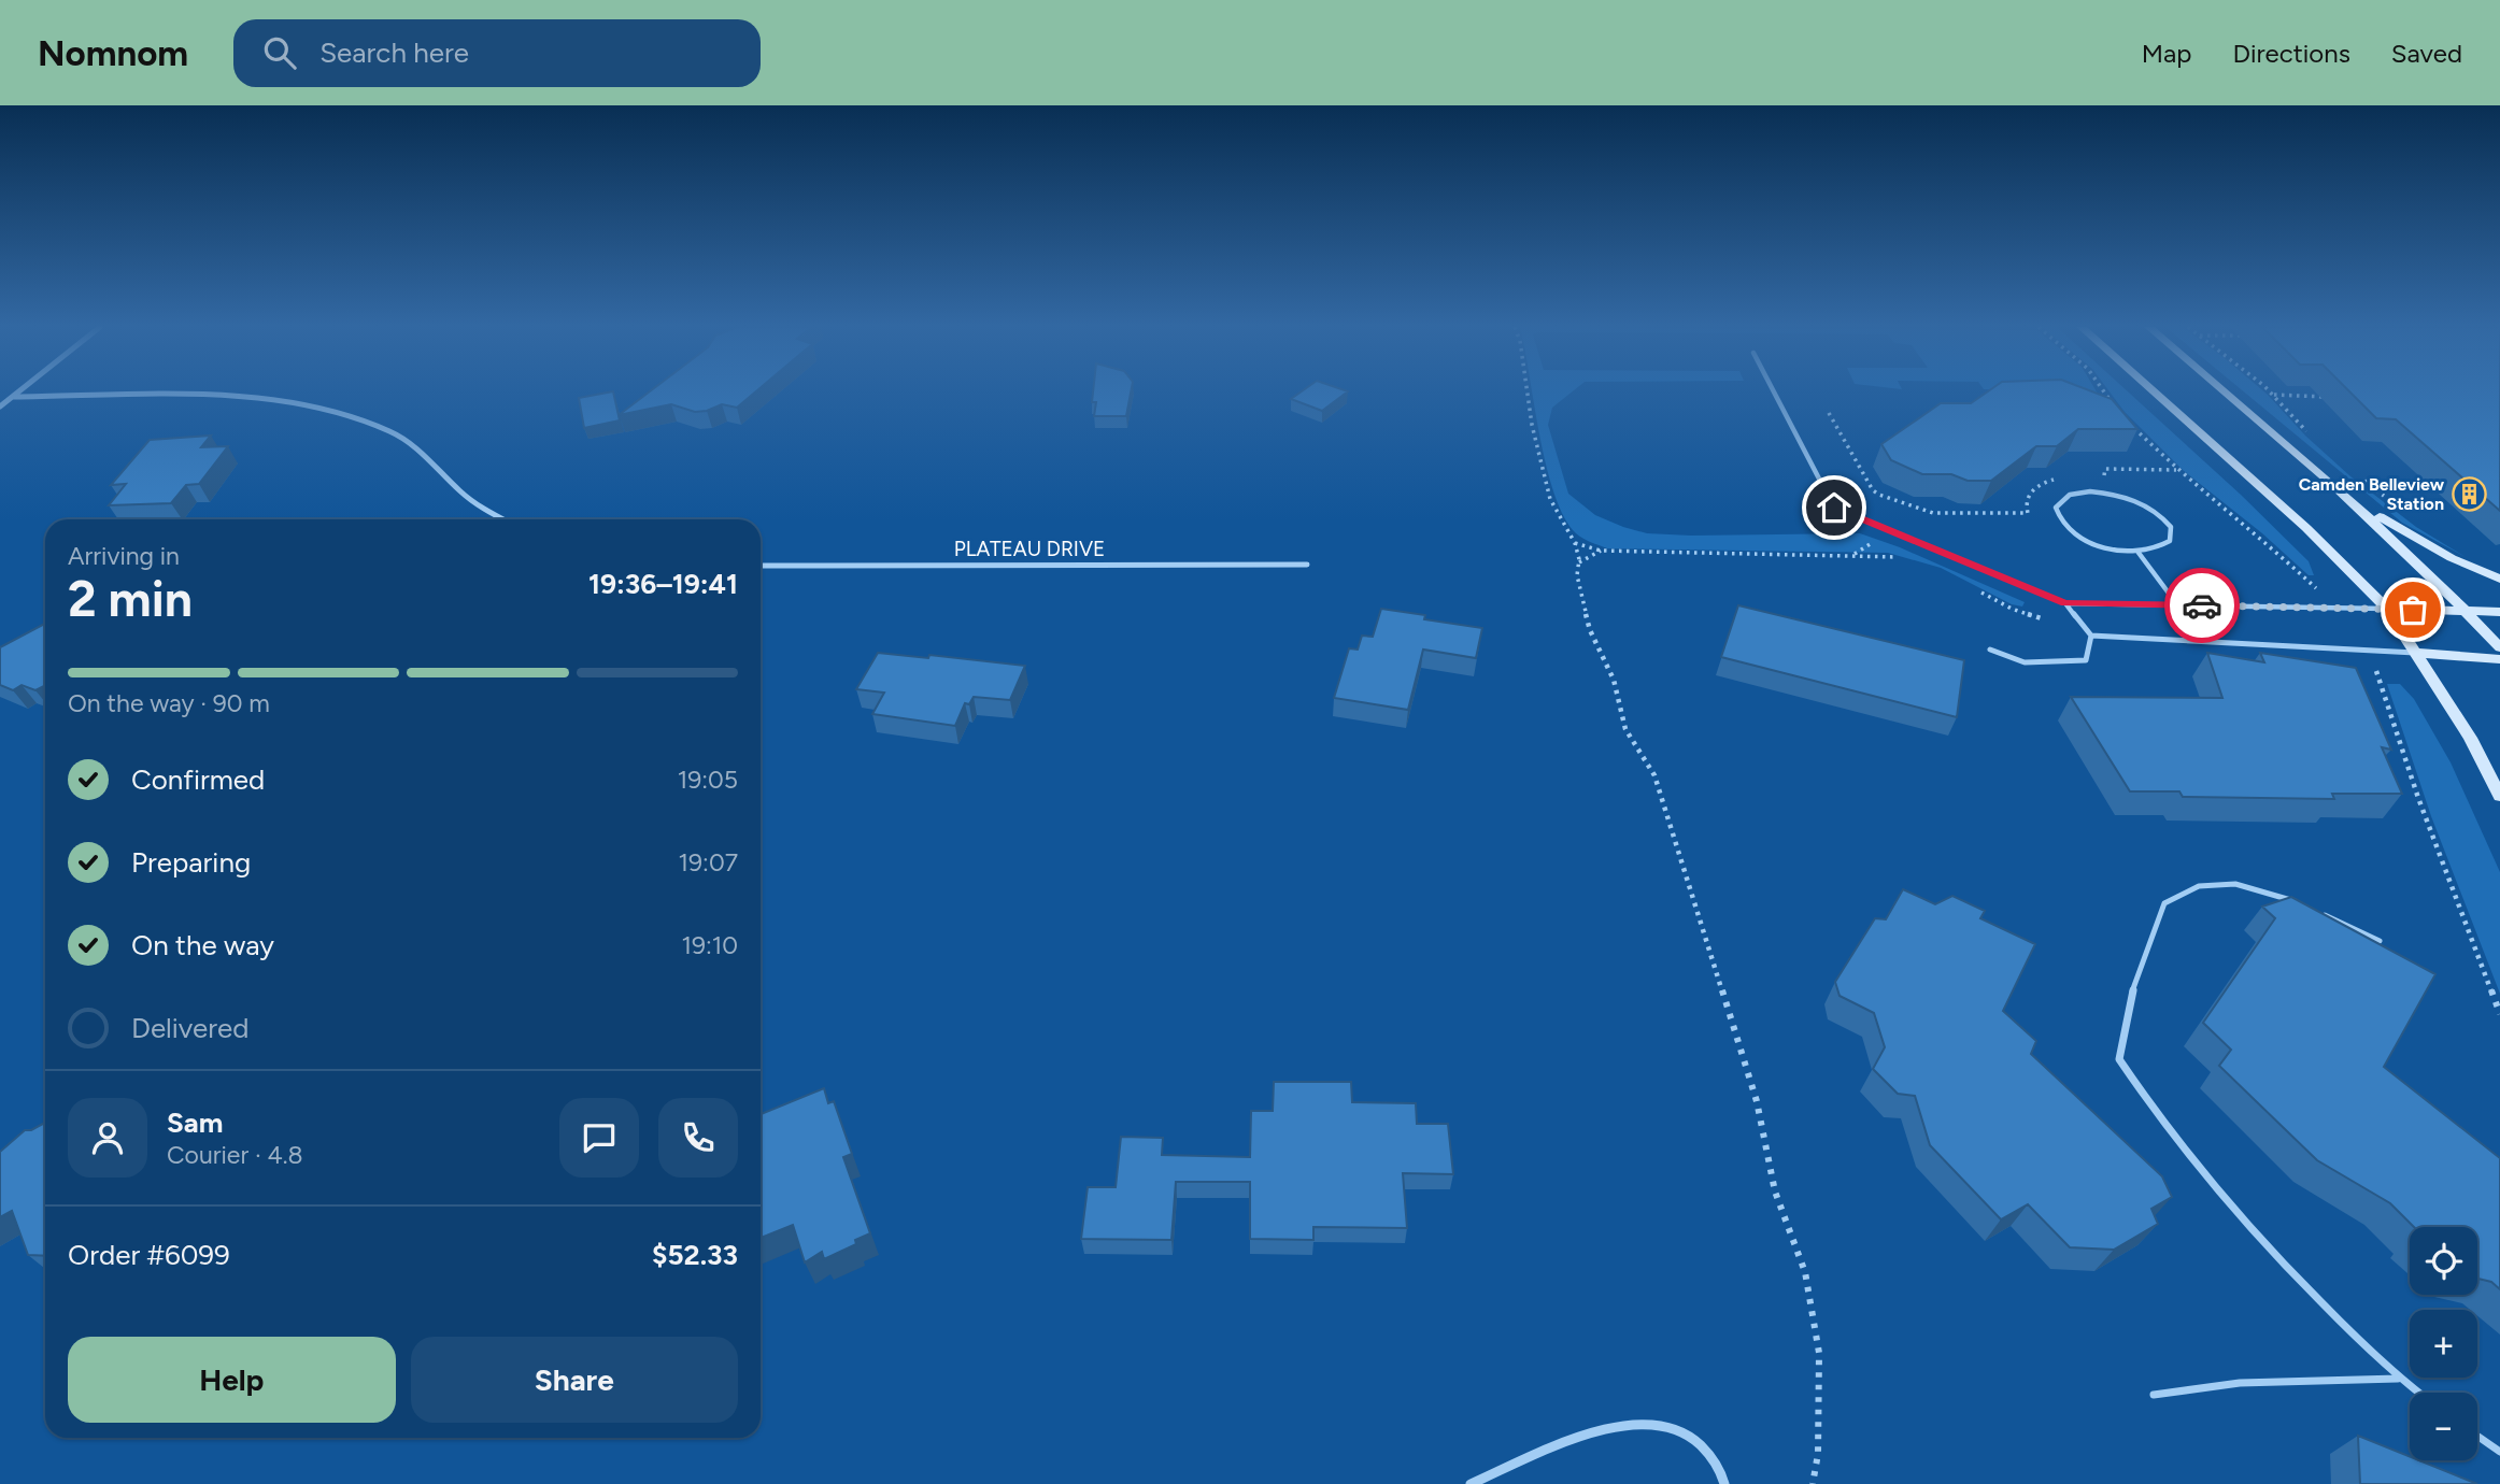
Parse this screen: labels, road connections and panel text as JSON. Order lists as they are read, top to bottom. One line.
{"streets":{"street":["PLATEAU DRIVE"]},"places":{"building":["Camden Belleview Station"]},"page":{"header":"Nomnom","search":"Search here","nav":["Map","Directions","Saved"],"heading":["2 min","Arriving in","19:36–19:41"],"panel":["Sam","Courier · 4.8","Order #6099","$52.33"],"bar":"On the way · 90 m","list":[["Confirmed","19:05"],["Preparing","19:07"],["On the way","19:10"],"Delivered"],"map_buttons":["+","−"],"buttons":["Help","Share"]}}
